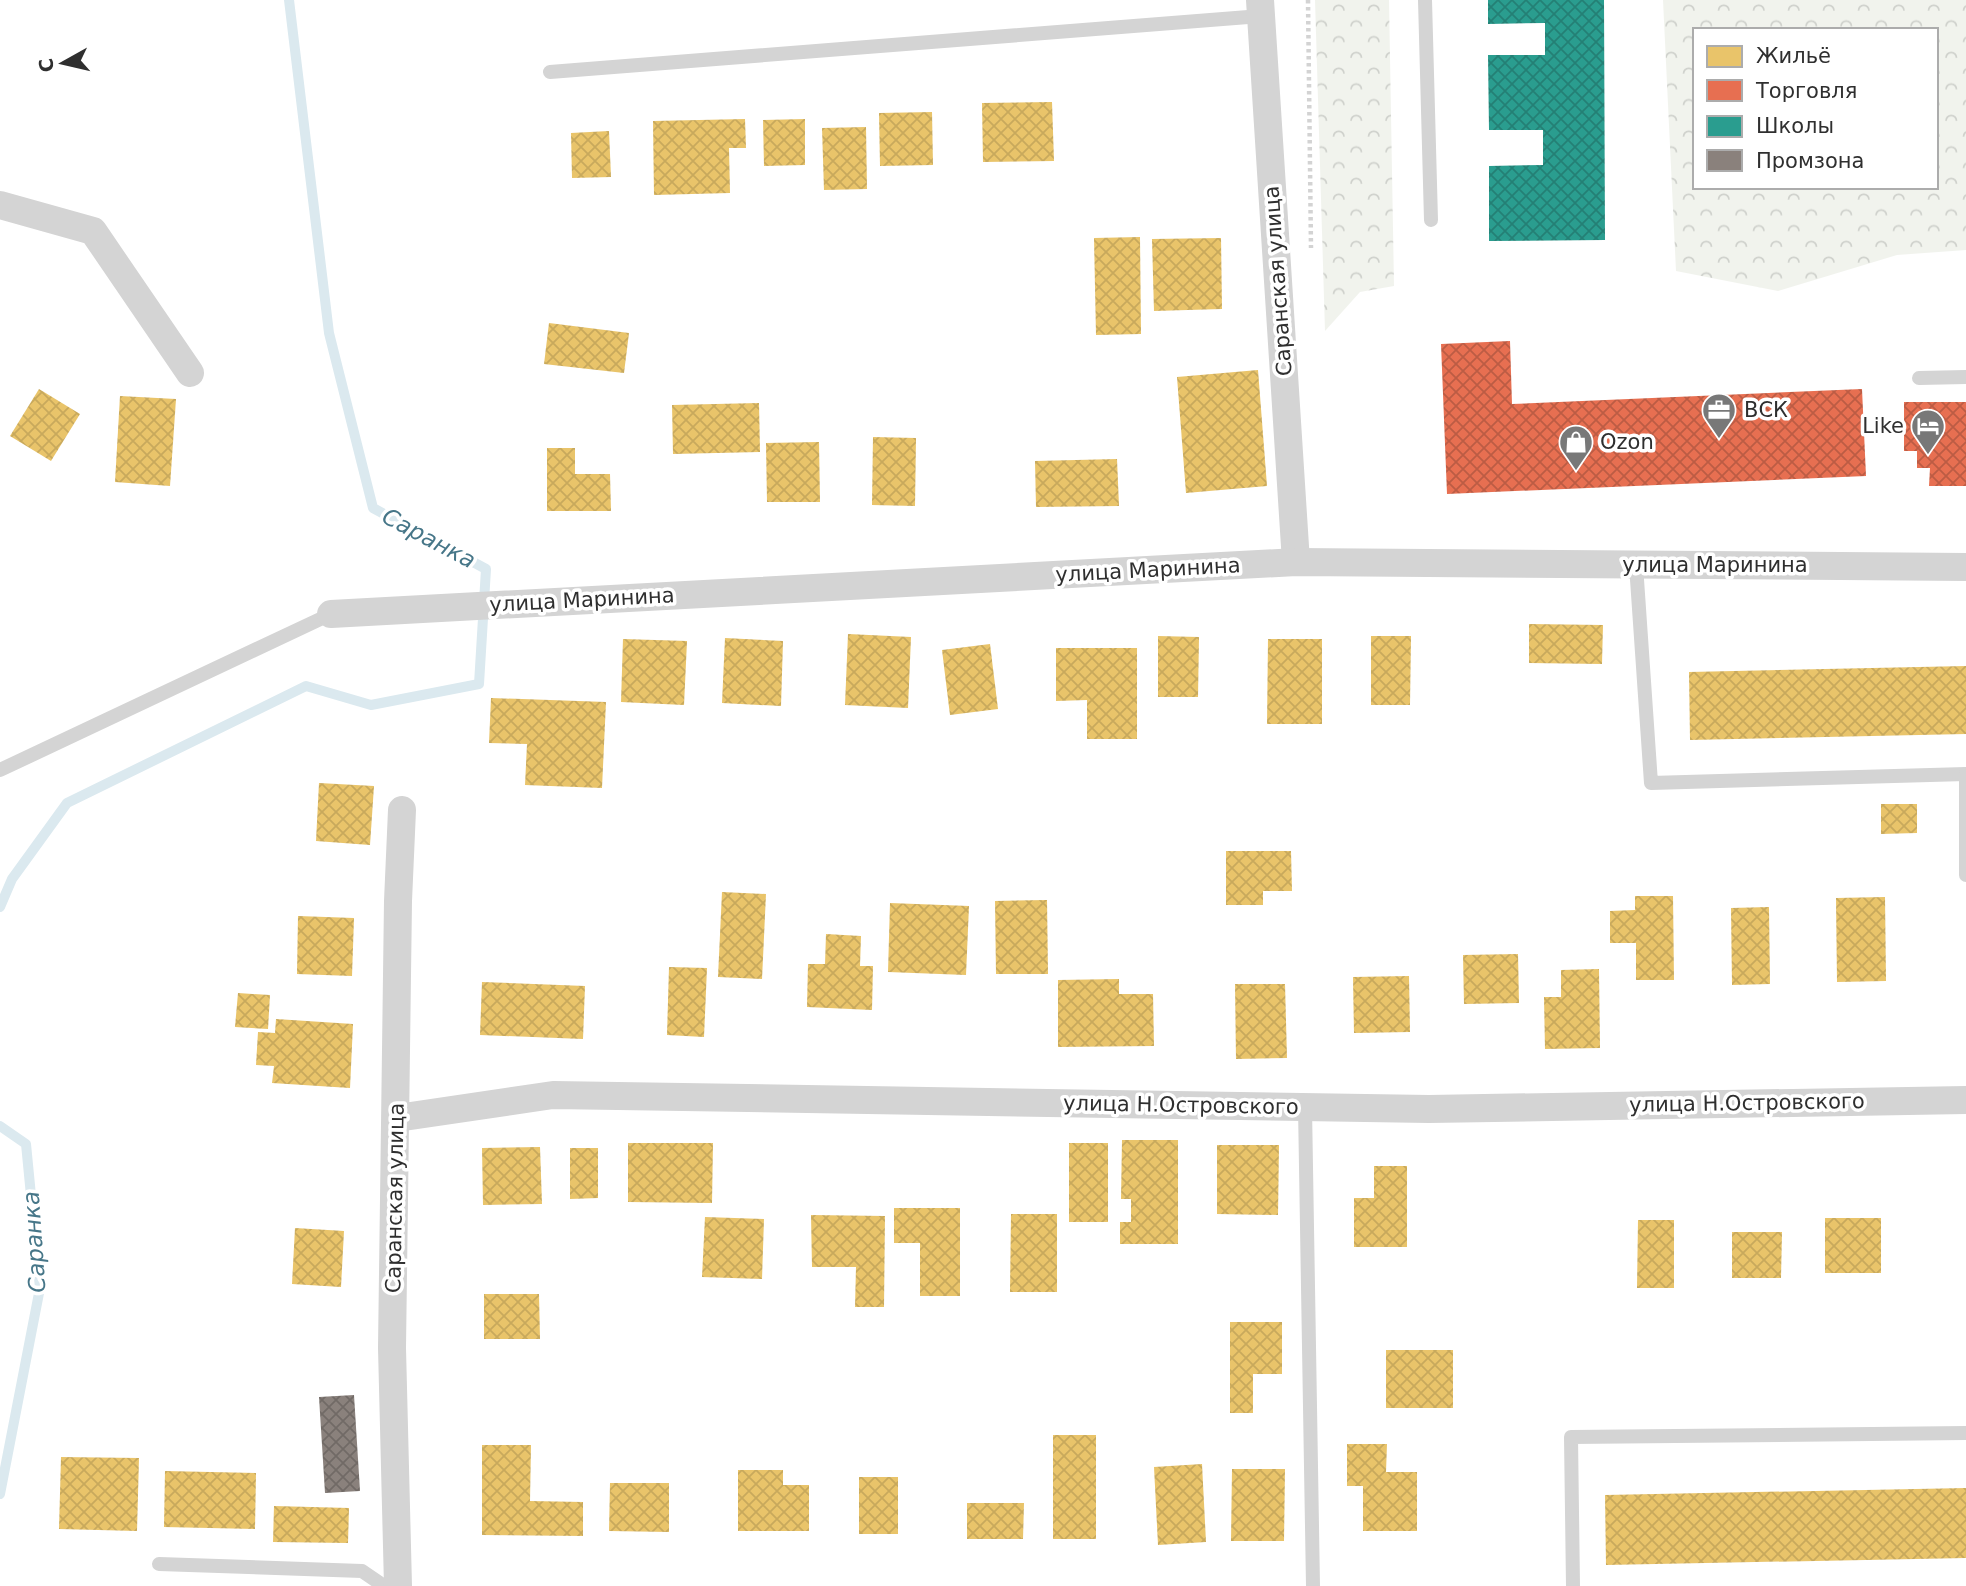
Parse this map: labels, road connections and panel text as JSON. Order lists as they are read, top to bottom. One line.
{"streets":{"street":["Саранская улица","улица Маринина","улица Н.Островского"]},"crossings":[["Саранская улица","улица Маринина"],["Саранская улица","улица Н.Островского"]],"water":["Саранка"],"places":{"office":["ВСК"],"hotel":["Like"],"shop":["Ozon"]},"legend":["Жильё","Торговля","Школы","Промзона"],"north":"left"}
